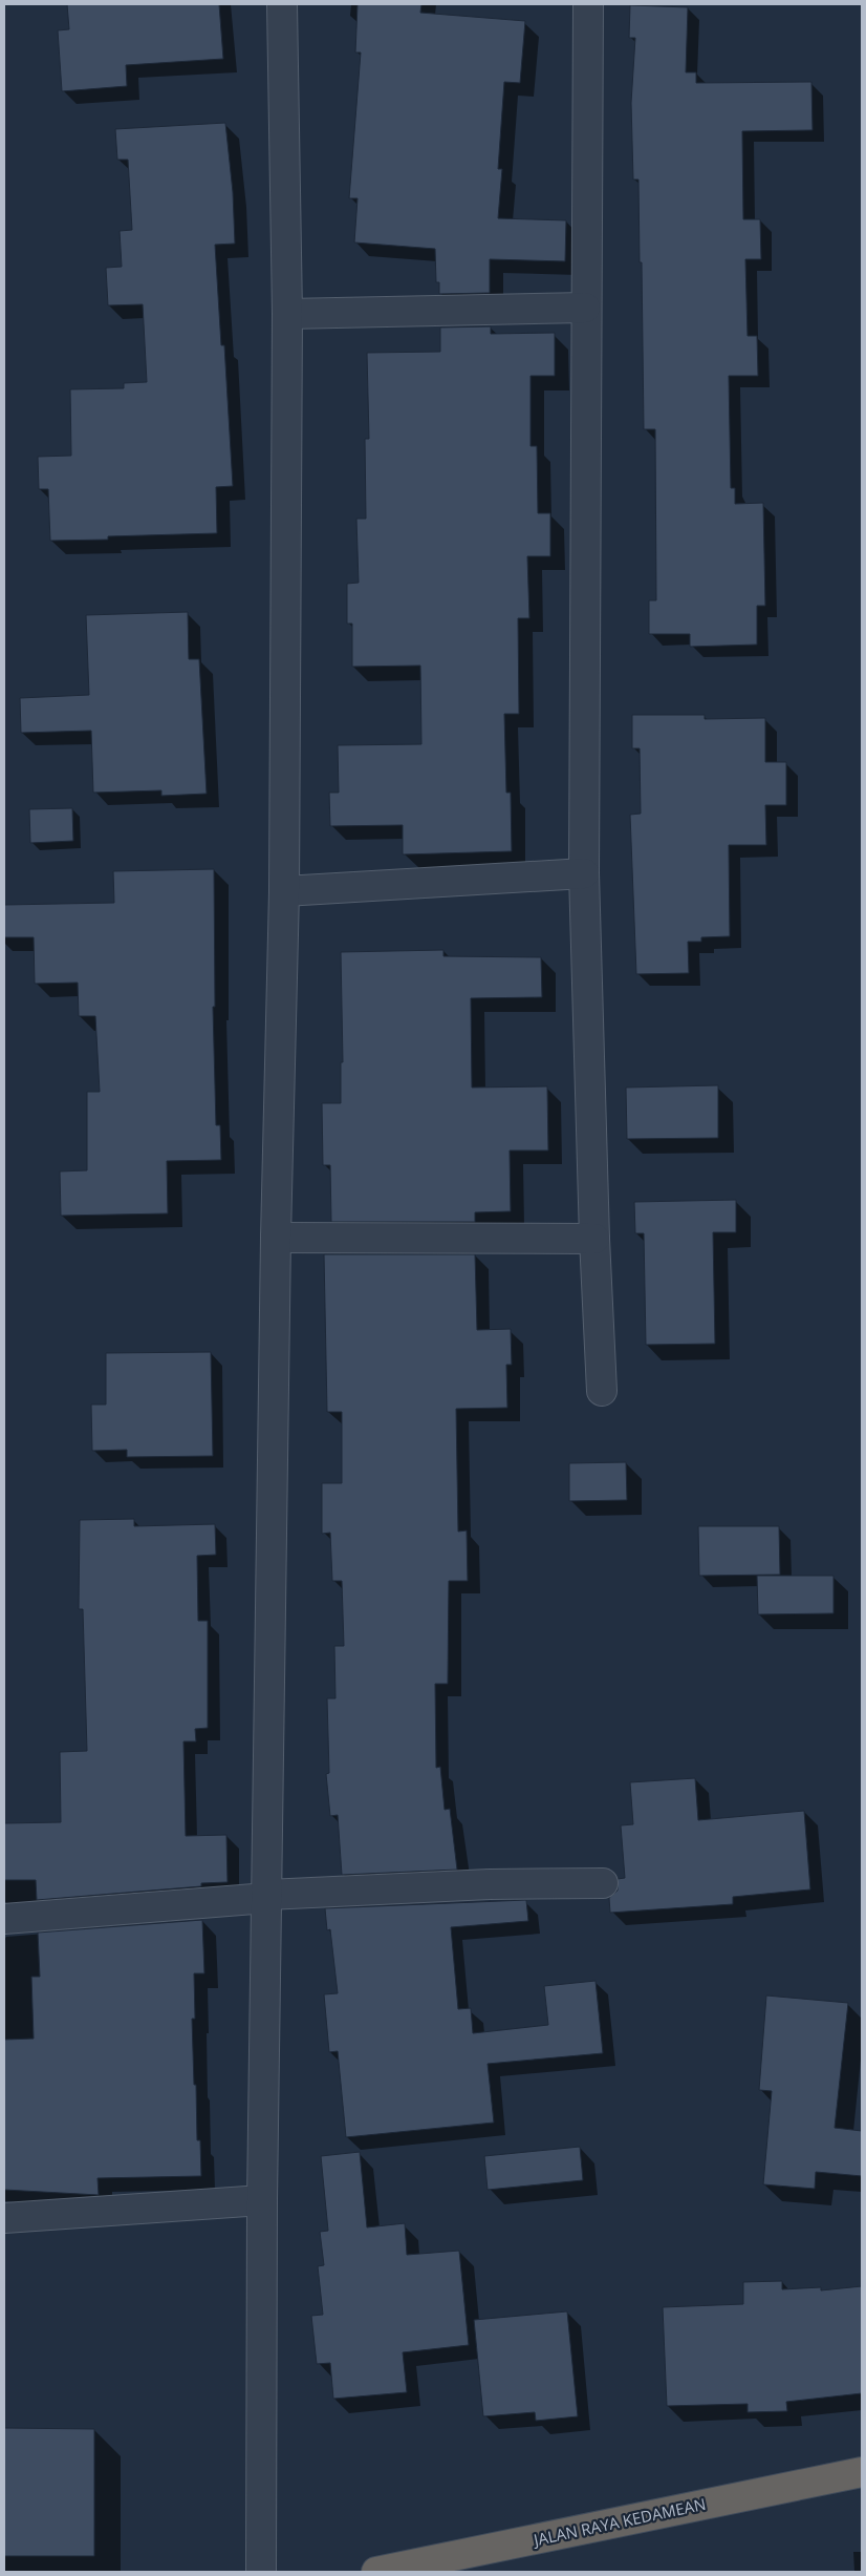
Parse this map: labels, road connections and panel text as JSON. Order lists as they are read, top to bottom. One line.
{"streets":{"highway":["JALAN RAYA KEDAMEAN"]}}
